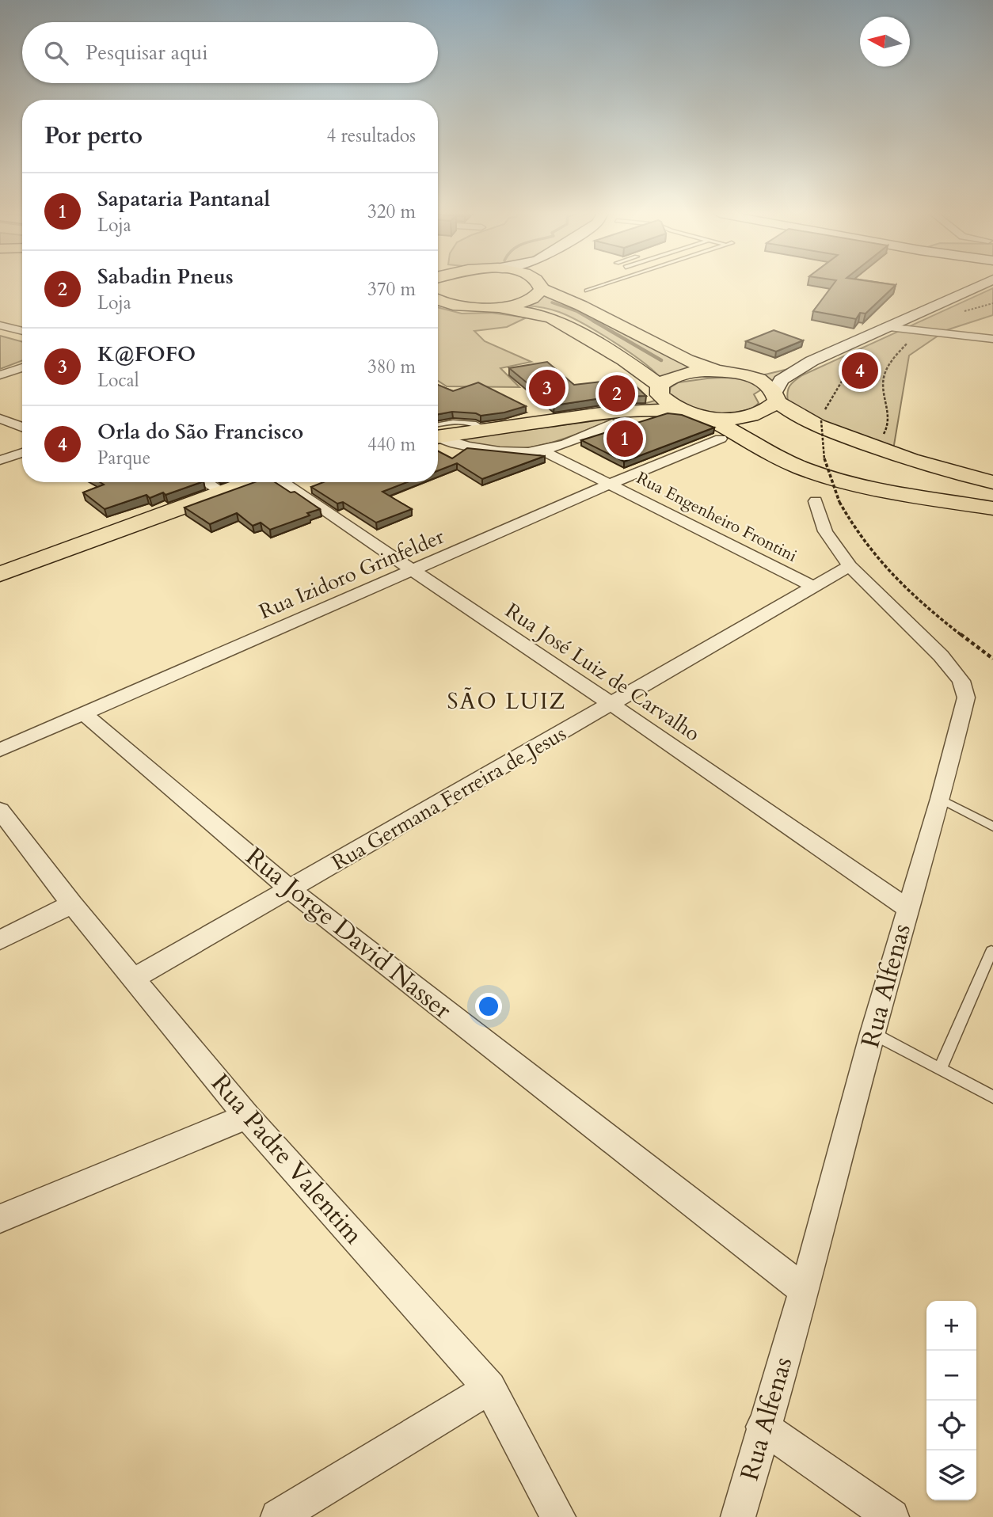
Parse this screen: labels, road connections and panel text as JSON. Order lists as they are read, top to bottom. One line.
{"streets":{"street":["Rua Engenheiro Frontini","Rua Izidoro Grinfelder","Rua José Luiz de Carvalho","Rua Germana Ferreira de Jesus","Rua Jorge David Nasser","Rua Alfenas","Rua Padre Valentim"]},"crossings":[["Rua Engenheiro Frontini","Rua Izidoro Grinfelder"],["Rua Engenheiro Frontini","Rua Germana Ferreira de Jesus"],["Rua Izidoro Grinfelder","Rua José Luiz de Carvalho"],["Rua Izidoro Grinfelder","Rua Jorge David Nasser"],["Rua José Luiz de Carvalho","Rua Germana Ferreira de Jesus"],["Rua José Luiz de Carvalho","Rua Alfenas"],["Rua Germana Ferreira de Jesus","Rua Jorge David Nasser"],["Rua Germana Ferreira de Jesus","Rua Alfenas"],["Rua Germana Ferreira de Jesus","Rua Padre Valentim"],["Rua Jorge David Nasser","Rua Alfenas"]],"districts":["SÃO LUIZ"],"north":"left","page":{"search":"Pesquisar aqui","heading":["Por perto","4 resultados"],"list":[{"mark":"1","name":"Sapataria Pantanal","note":"Loja","value":"320 m"},{"mark":"2","name":"Sabadin Pneus","note":"Loja","value":"370 m"},{"mark":"3","name":"K@FOFO","note":"Local","value":"380 m"},{"mark":"4","name":"Orla do São Francisco","note":"Parque","value":"440 m"}],"pins":["4","3","2","1"],"map_buttons":["+","−"]}}
